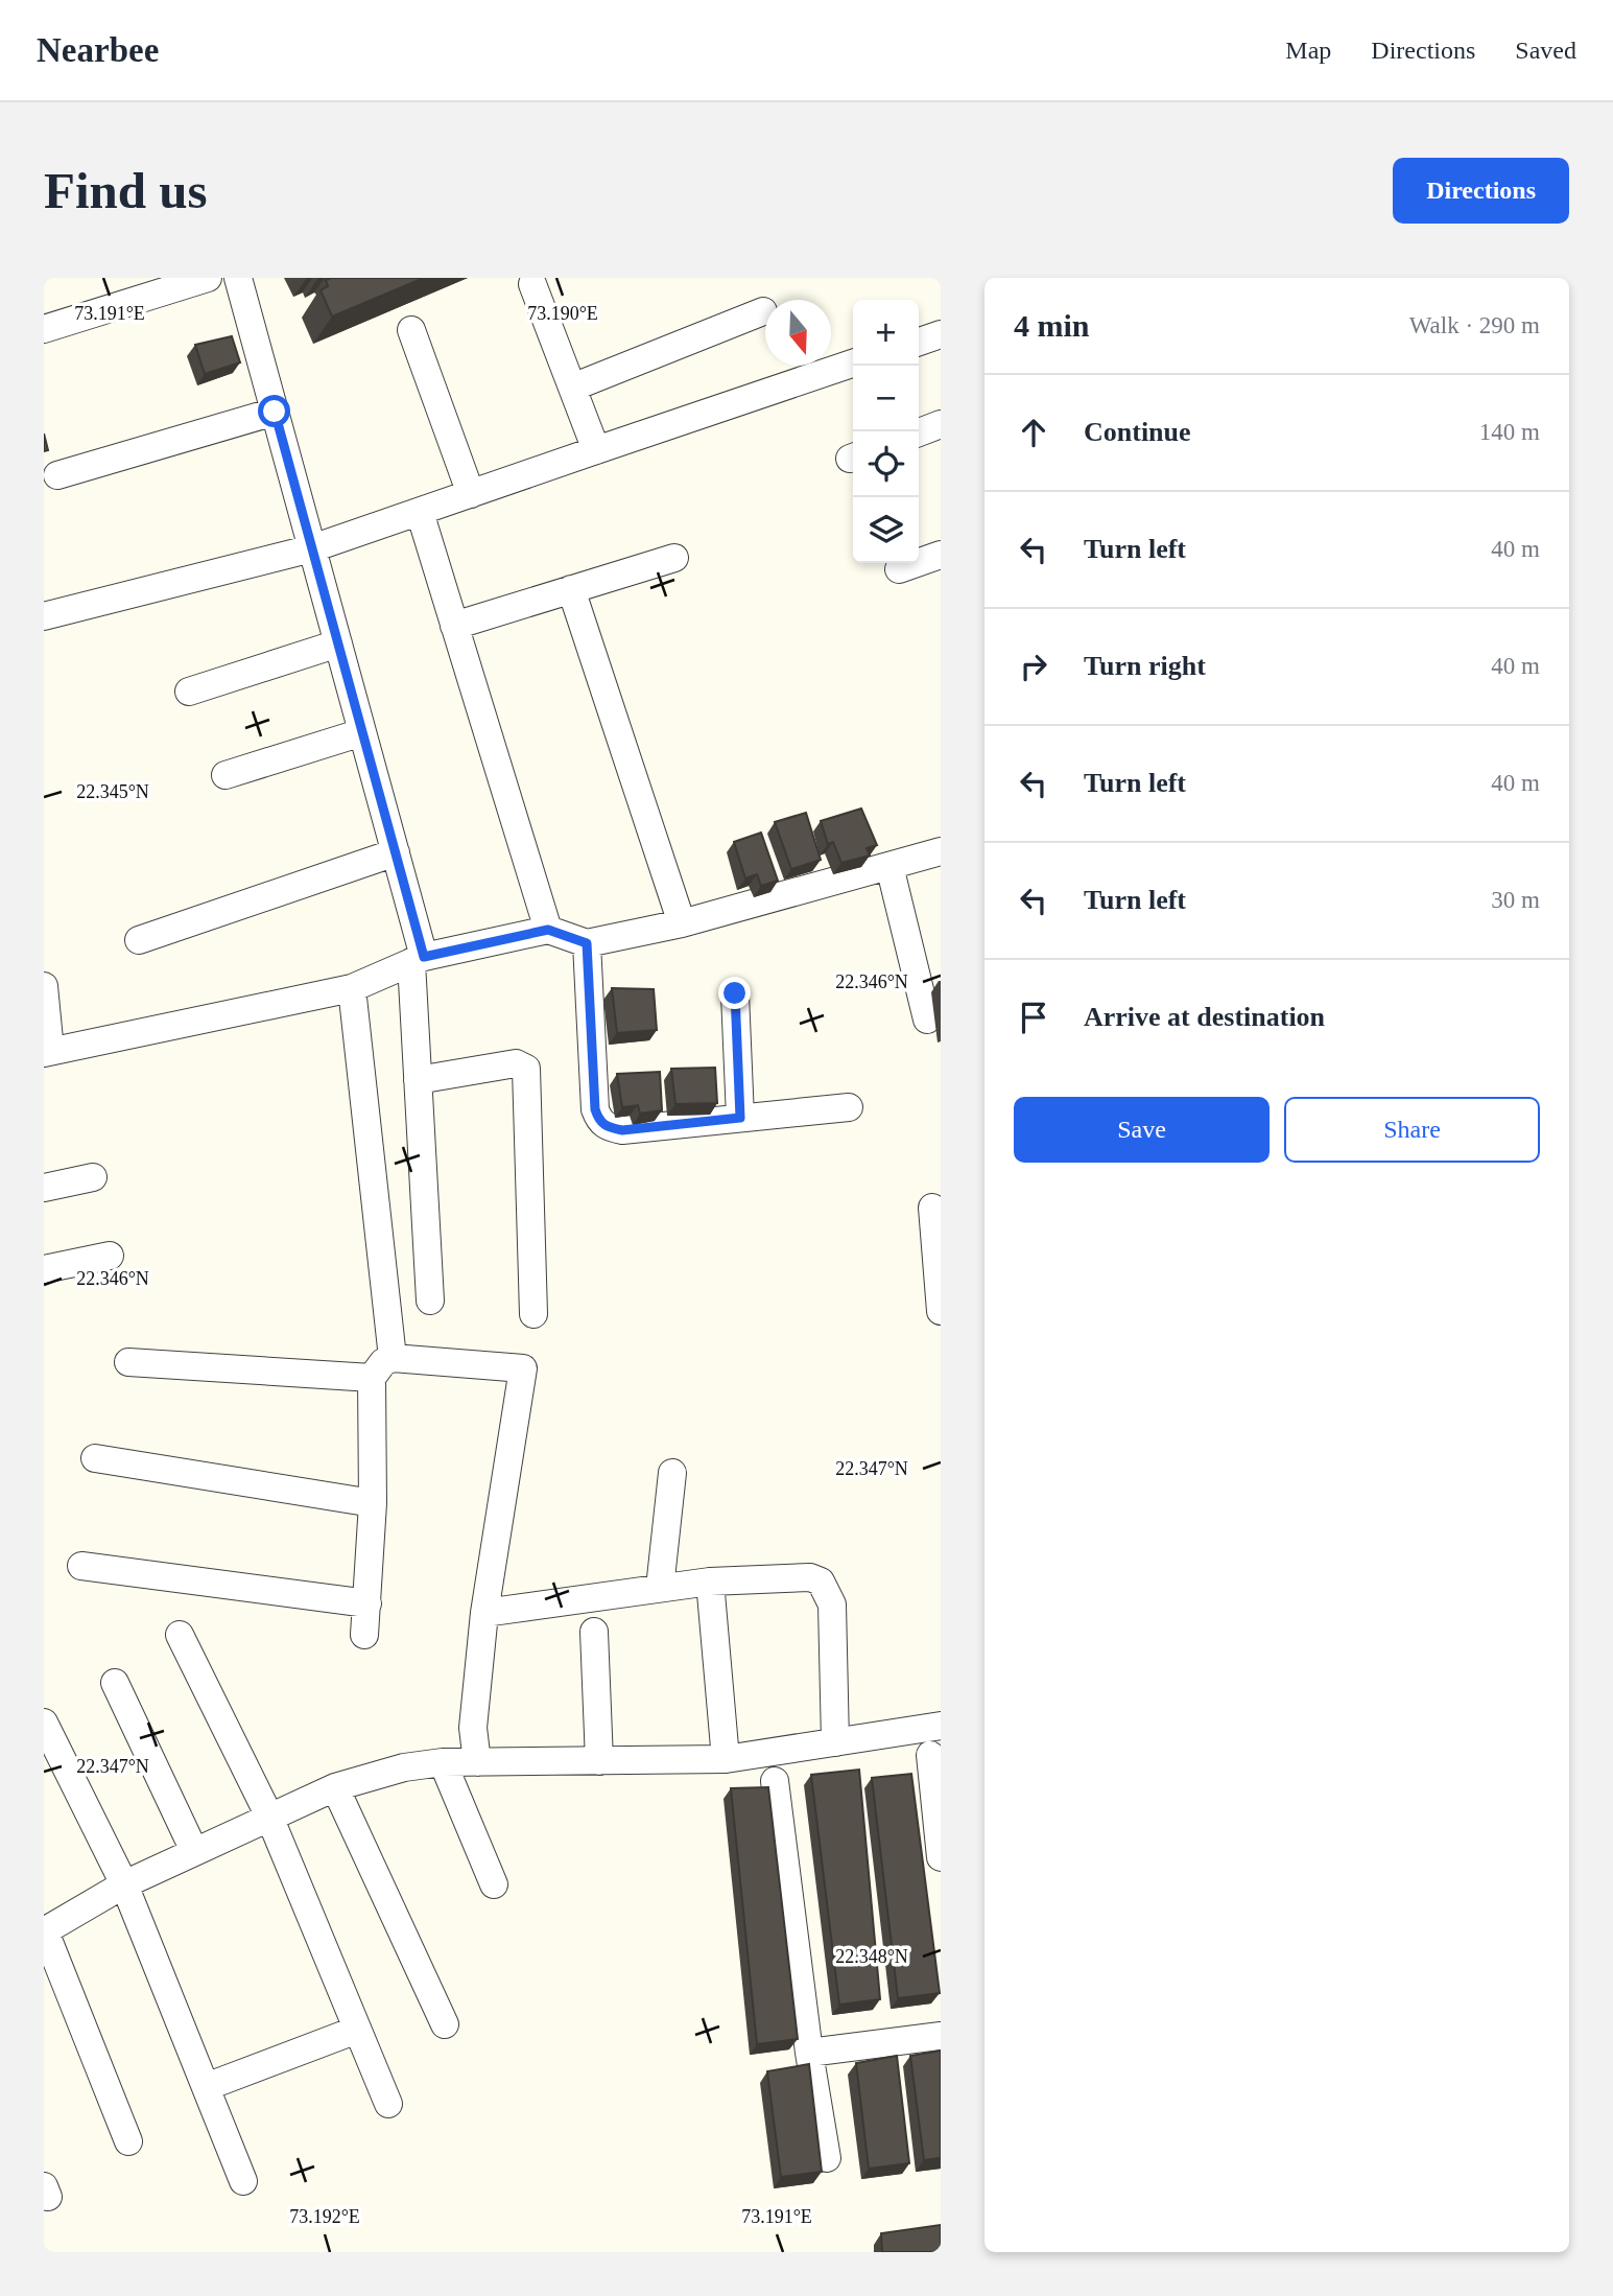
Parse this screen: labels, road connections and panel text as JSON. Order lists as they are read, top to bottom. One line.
{"north":"bottom","page":{"header":"Nearbee","nav":["Map","Directions","Saved"],"buttons":["Directions",["Save","Share"]],"title":"Find us","heading":["4 min","Walk · 290 m"],"map_buttons":["+","−"],"list":[["Continue","140 m"],["Turn left","40 m"],["Turn right","40 m"],["Turn left","40 m"],["Turn left","30 m"],"Arrive at destination"]},"coordinates":["73.191°E","73.190°E","22.345°N","22.346°N","22.347°N","22.348°N","73.192°E"]}
